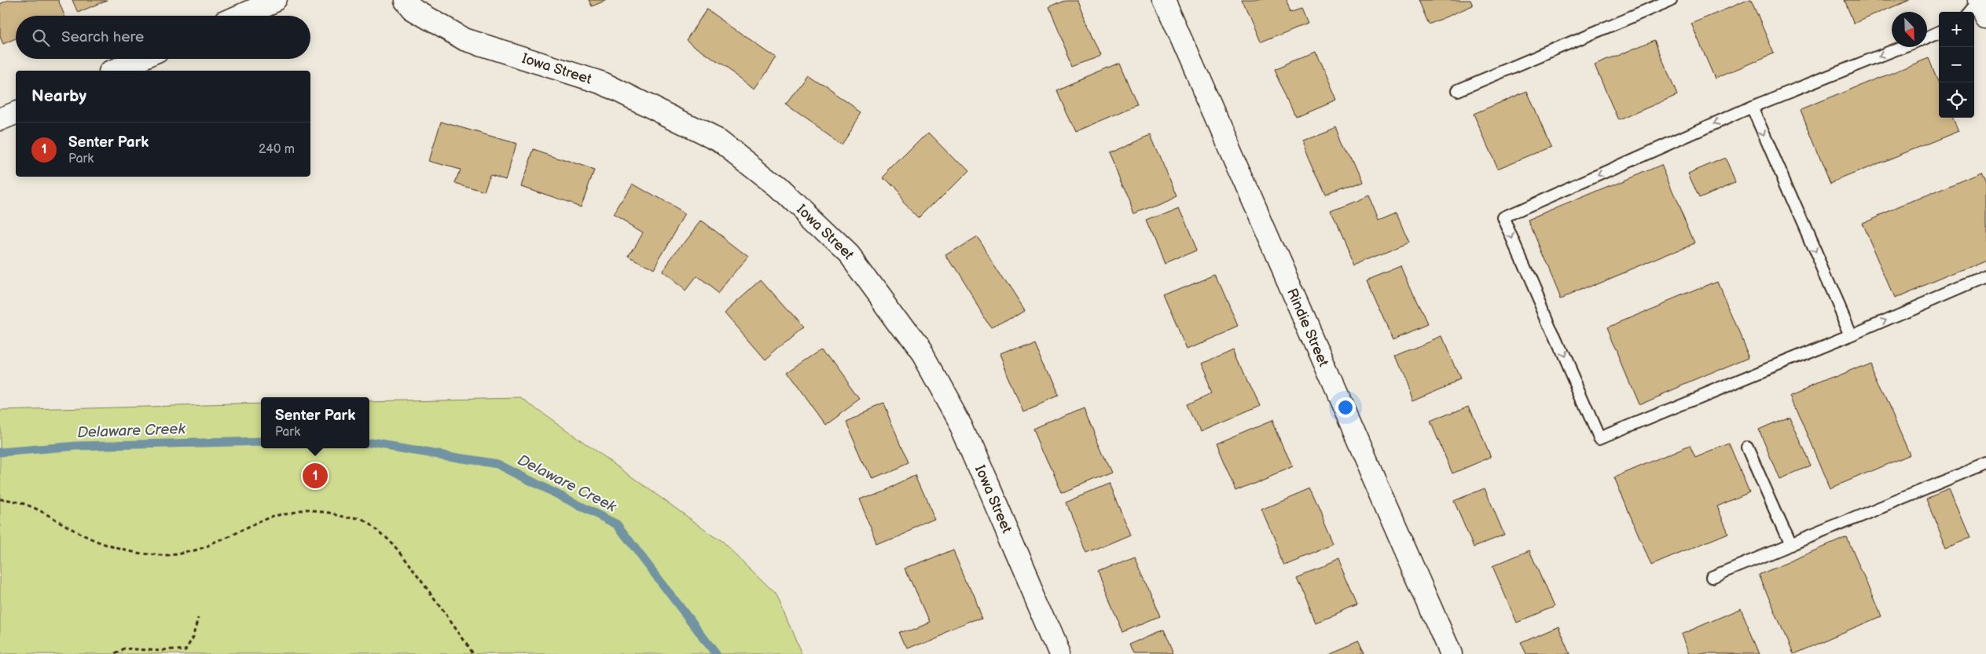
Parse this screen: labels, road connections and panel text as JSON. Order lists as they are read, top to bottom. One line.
{"streets":{"street":["Iowa Street","Rindie Street"]},"water":["Delaware Creek"],"north":"bottom right","page":{"map_buttons":["+","−"],"search":"Search here","heading":"Nearby","list":[{"mark":"1","name":"Senter Park","note":"Park","value":"240 m"}],"popup":["Senter Park","Park"],"pins":"1"}}
